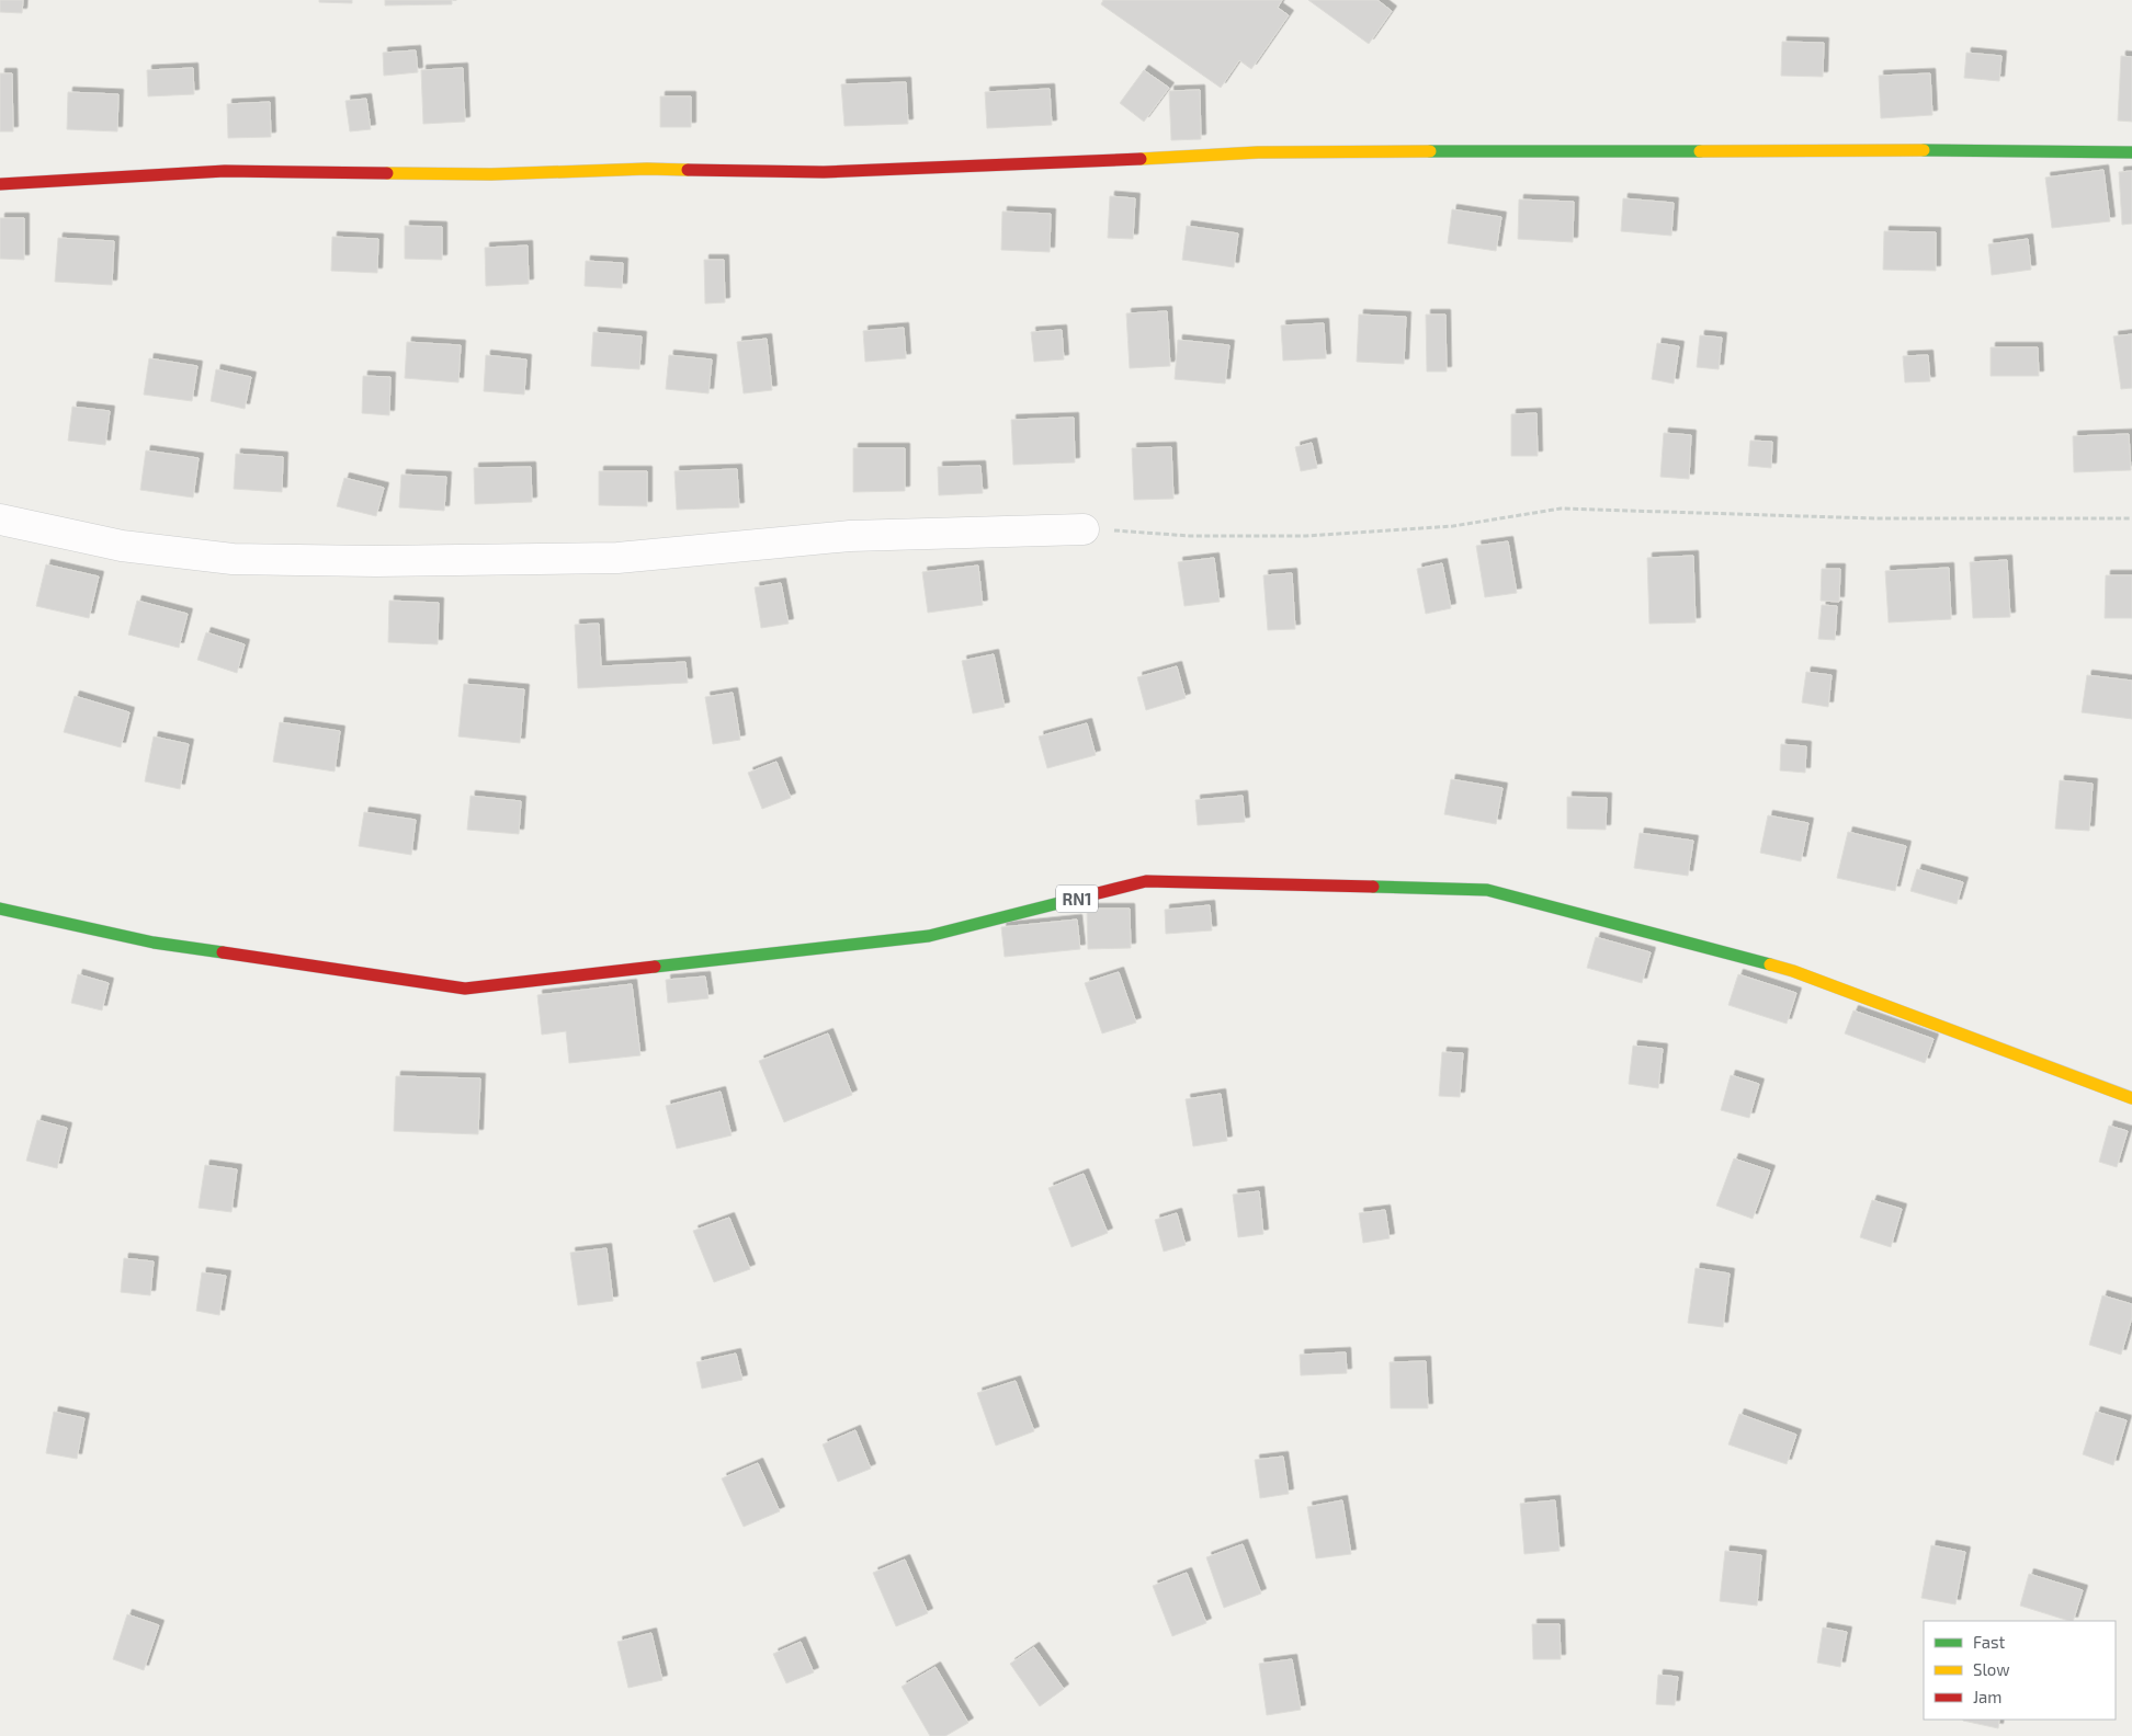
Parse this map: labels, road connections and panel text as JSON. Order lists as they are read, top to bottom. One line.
{"streets":{"main road":["RN1"]},"legend":["Fast","Slow","Jam"]}
